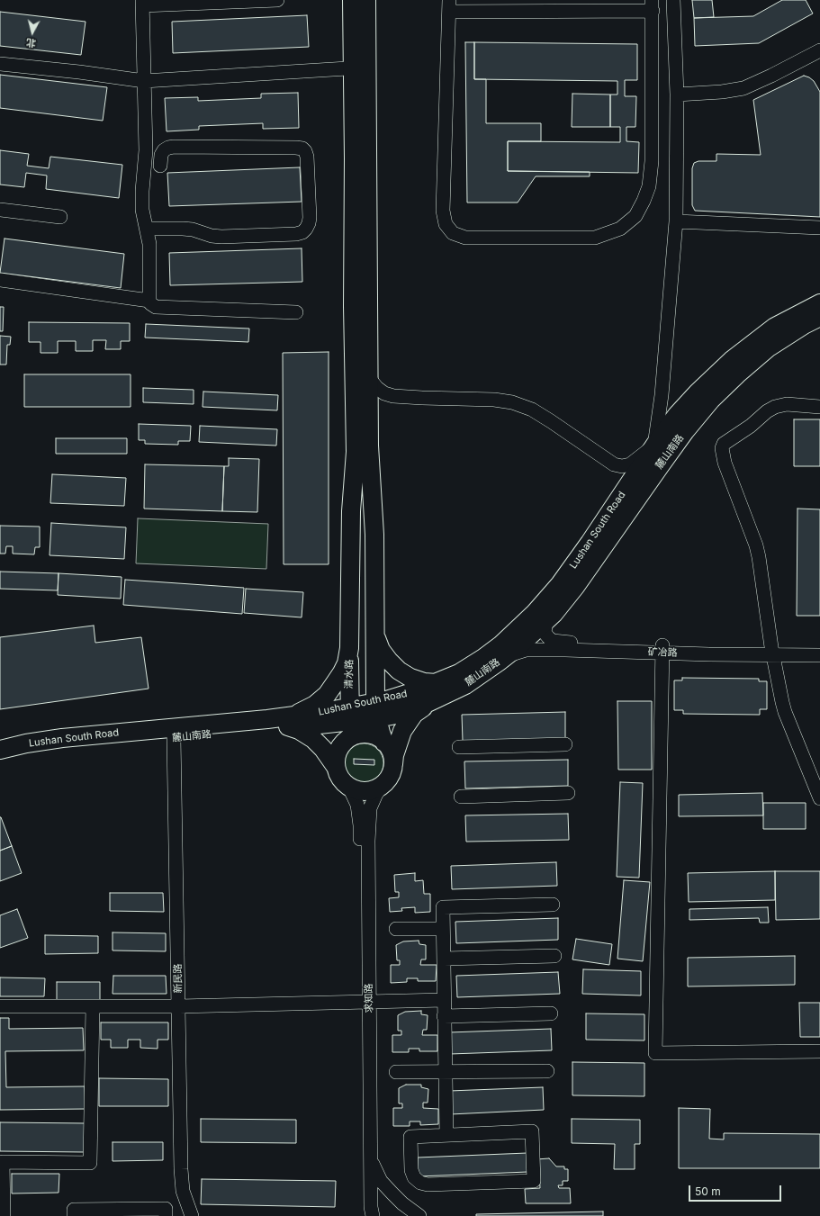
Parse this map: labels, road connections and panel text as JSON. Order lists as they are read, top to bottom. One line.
{"streets":{"main road":["麓山南路","Lushan South Road","清水路"],"street":["矿冶路","新民路","求知路"]},"crossings":[["麓山南路","Lushan South Road"],["麓山南路","矿冶路"],["麓山南路","清水路"],["麓山南路","新民路"],["Lushan South Road","清水路"],["清水路","求知路"]],"scale_bar":"50 m","north":"bottom"}
